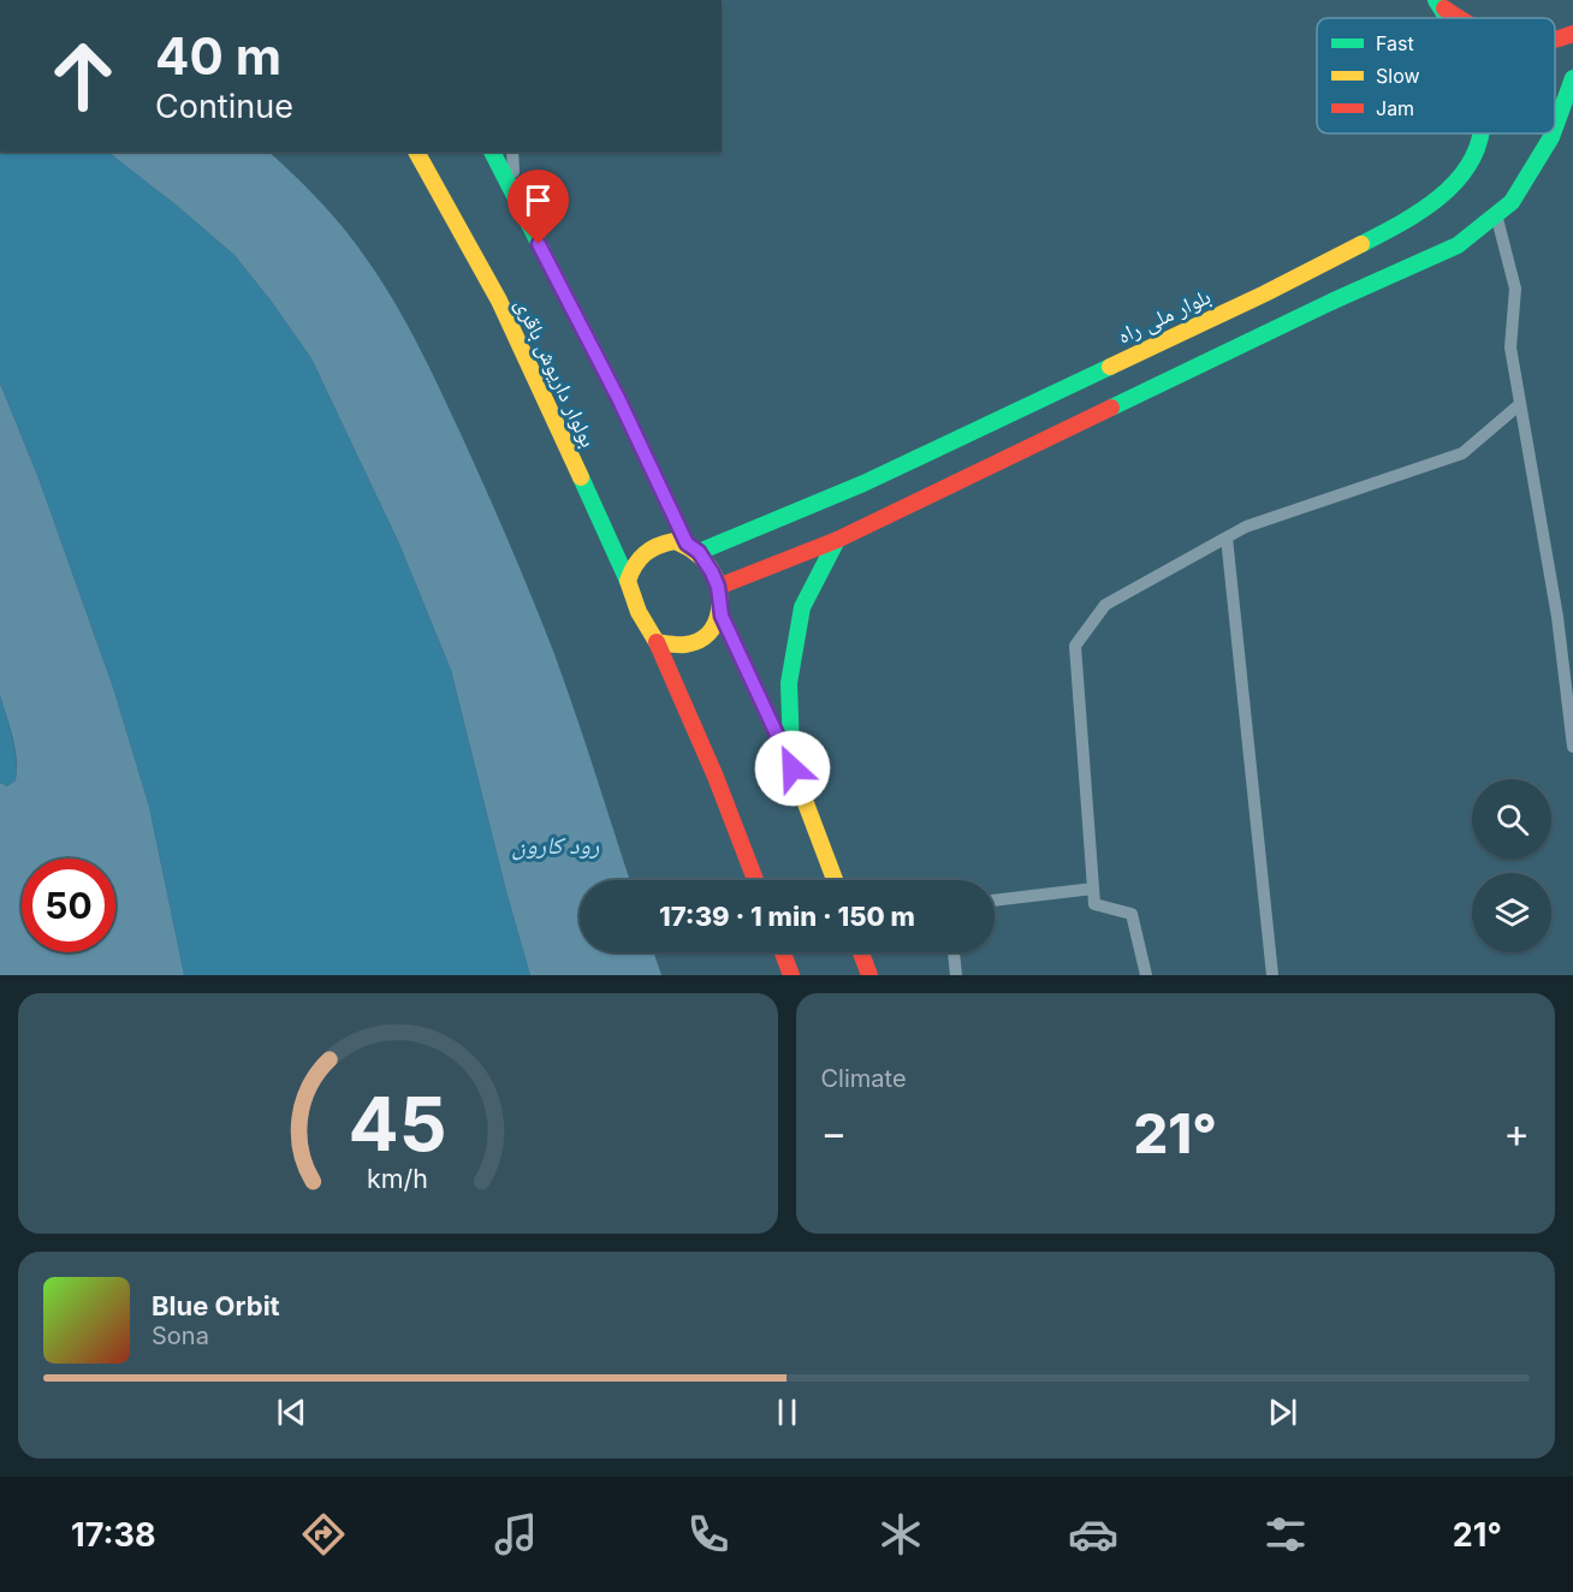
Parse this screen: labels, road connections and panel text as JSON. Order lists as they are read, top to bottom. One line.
{"streets":{"main road":["بلوار ملی راه","بولوار داریوش باقری"]},"crossings":[["بلوار ملی راه","بولوار داریوش باقری"]],"water":["رود کارون"],"legend":["Fast","Slow","Jam"],"page":{"turn":["40 m","Continue"],"limit":"50","trip":"17:39 · 1 min · 150 m","tile":"Climate","heat":["−","21°","+"],"song":["Blue Orbit","Sona"],"tabs":["17:38","21°"],"gauge":["45","km/h"]}}
